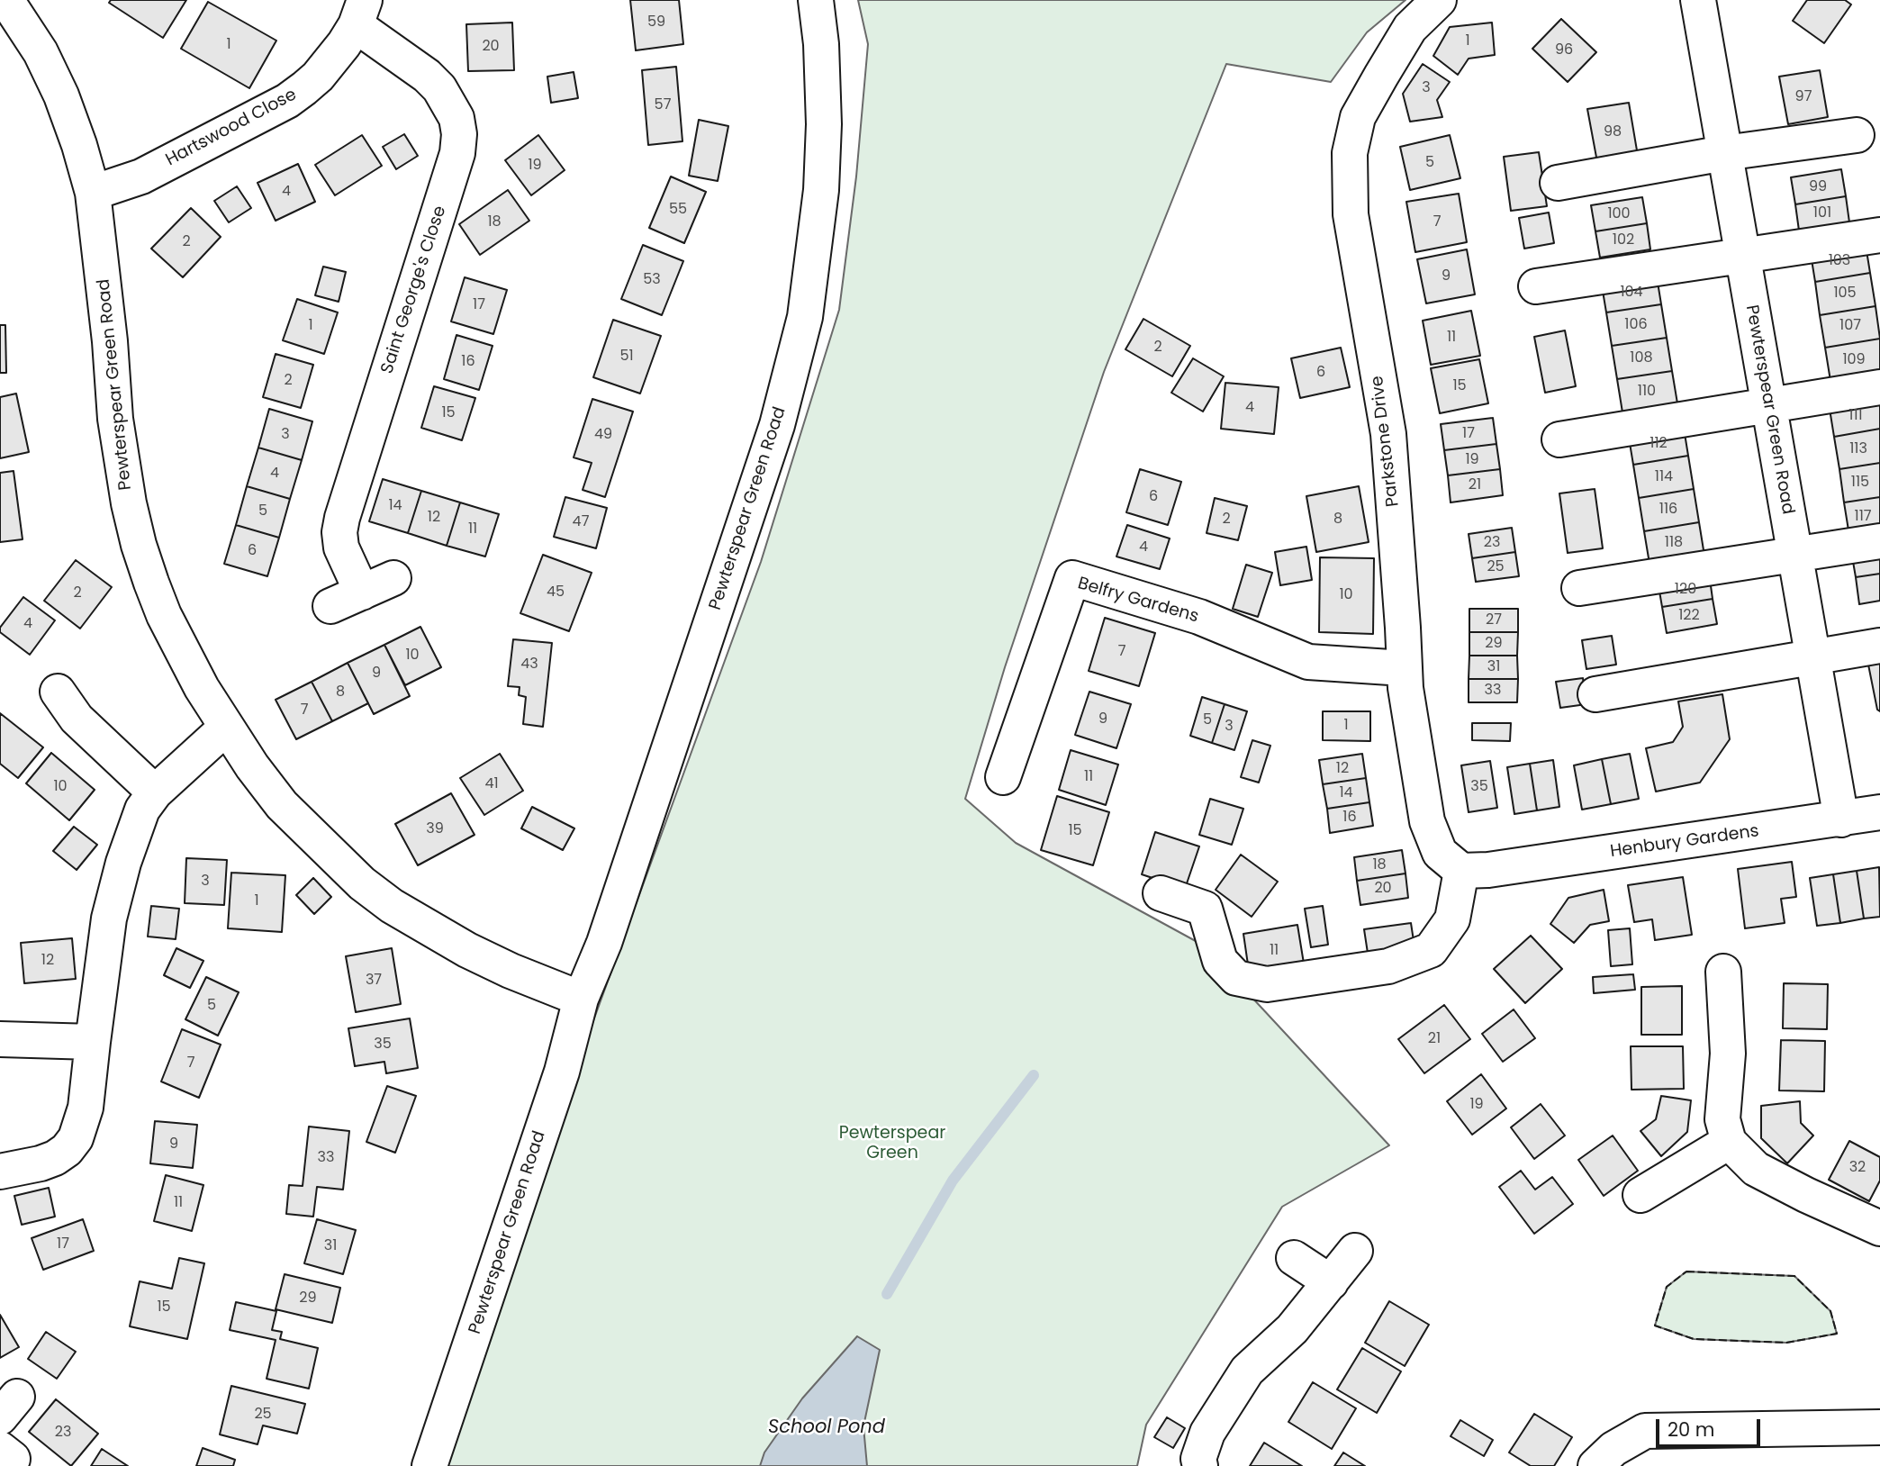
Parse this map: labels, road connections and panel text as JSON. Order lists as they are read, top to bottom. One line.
{"streets":{"street":["Hartswood Close","Saint George's Close","Pewterspear Green Road","Parkstone Drive","Belfry Gardens","Henbury Gardens"]},"crossings":[["Hartswood Close","Saint George's Close"],["Hartswood Close","Pewterspear Green Road"],["Pewterspear Green Road","Henbury Gardens"],["Parkstone Drive","Belfry Gardens"],["Parkstone Drive","Henbury Gardens"]],"water":["School Pond"],"parks":["Pewterspear Green"],"house_numbers":["59","1","1","20","96","3","97","57","98","5","19","99","4","55","101","100","18","7","102","2","103","9","53","104","105","17","106","1","107","11","2","51","108","109","16","6","2","15","110","4","15","111","17","3","49","112","113","19","4","114","115","21","6","14","116","5","117","12","2","8","47","11","23","118","4","6","25","120","45","2","10","122","27","4","29","7","10","43","31","9","33","8","7","9","5","1","3","12","11","41","10","35","14","16","39","15","18","3","20","1","11","12","37","5","21","35","7","19","9","33","32","11","17","31","29","15","25","23"],"scale_bar":"20 m"}
